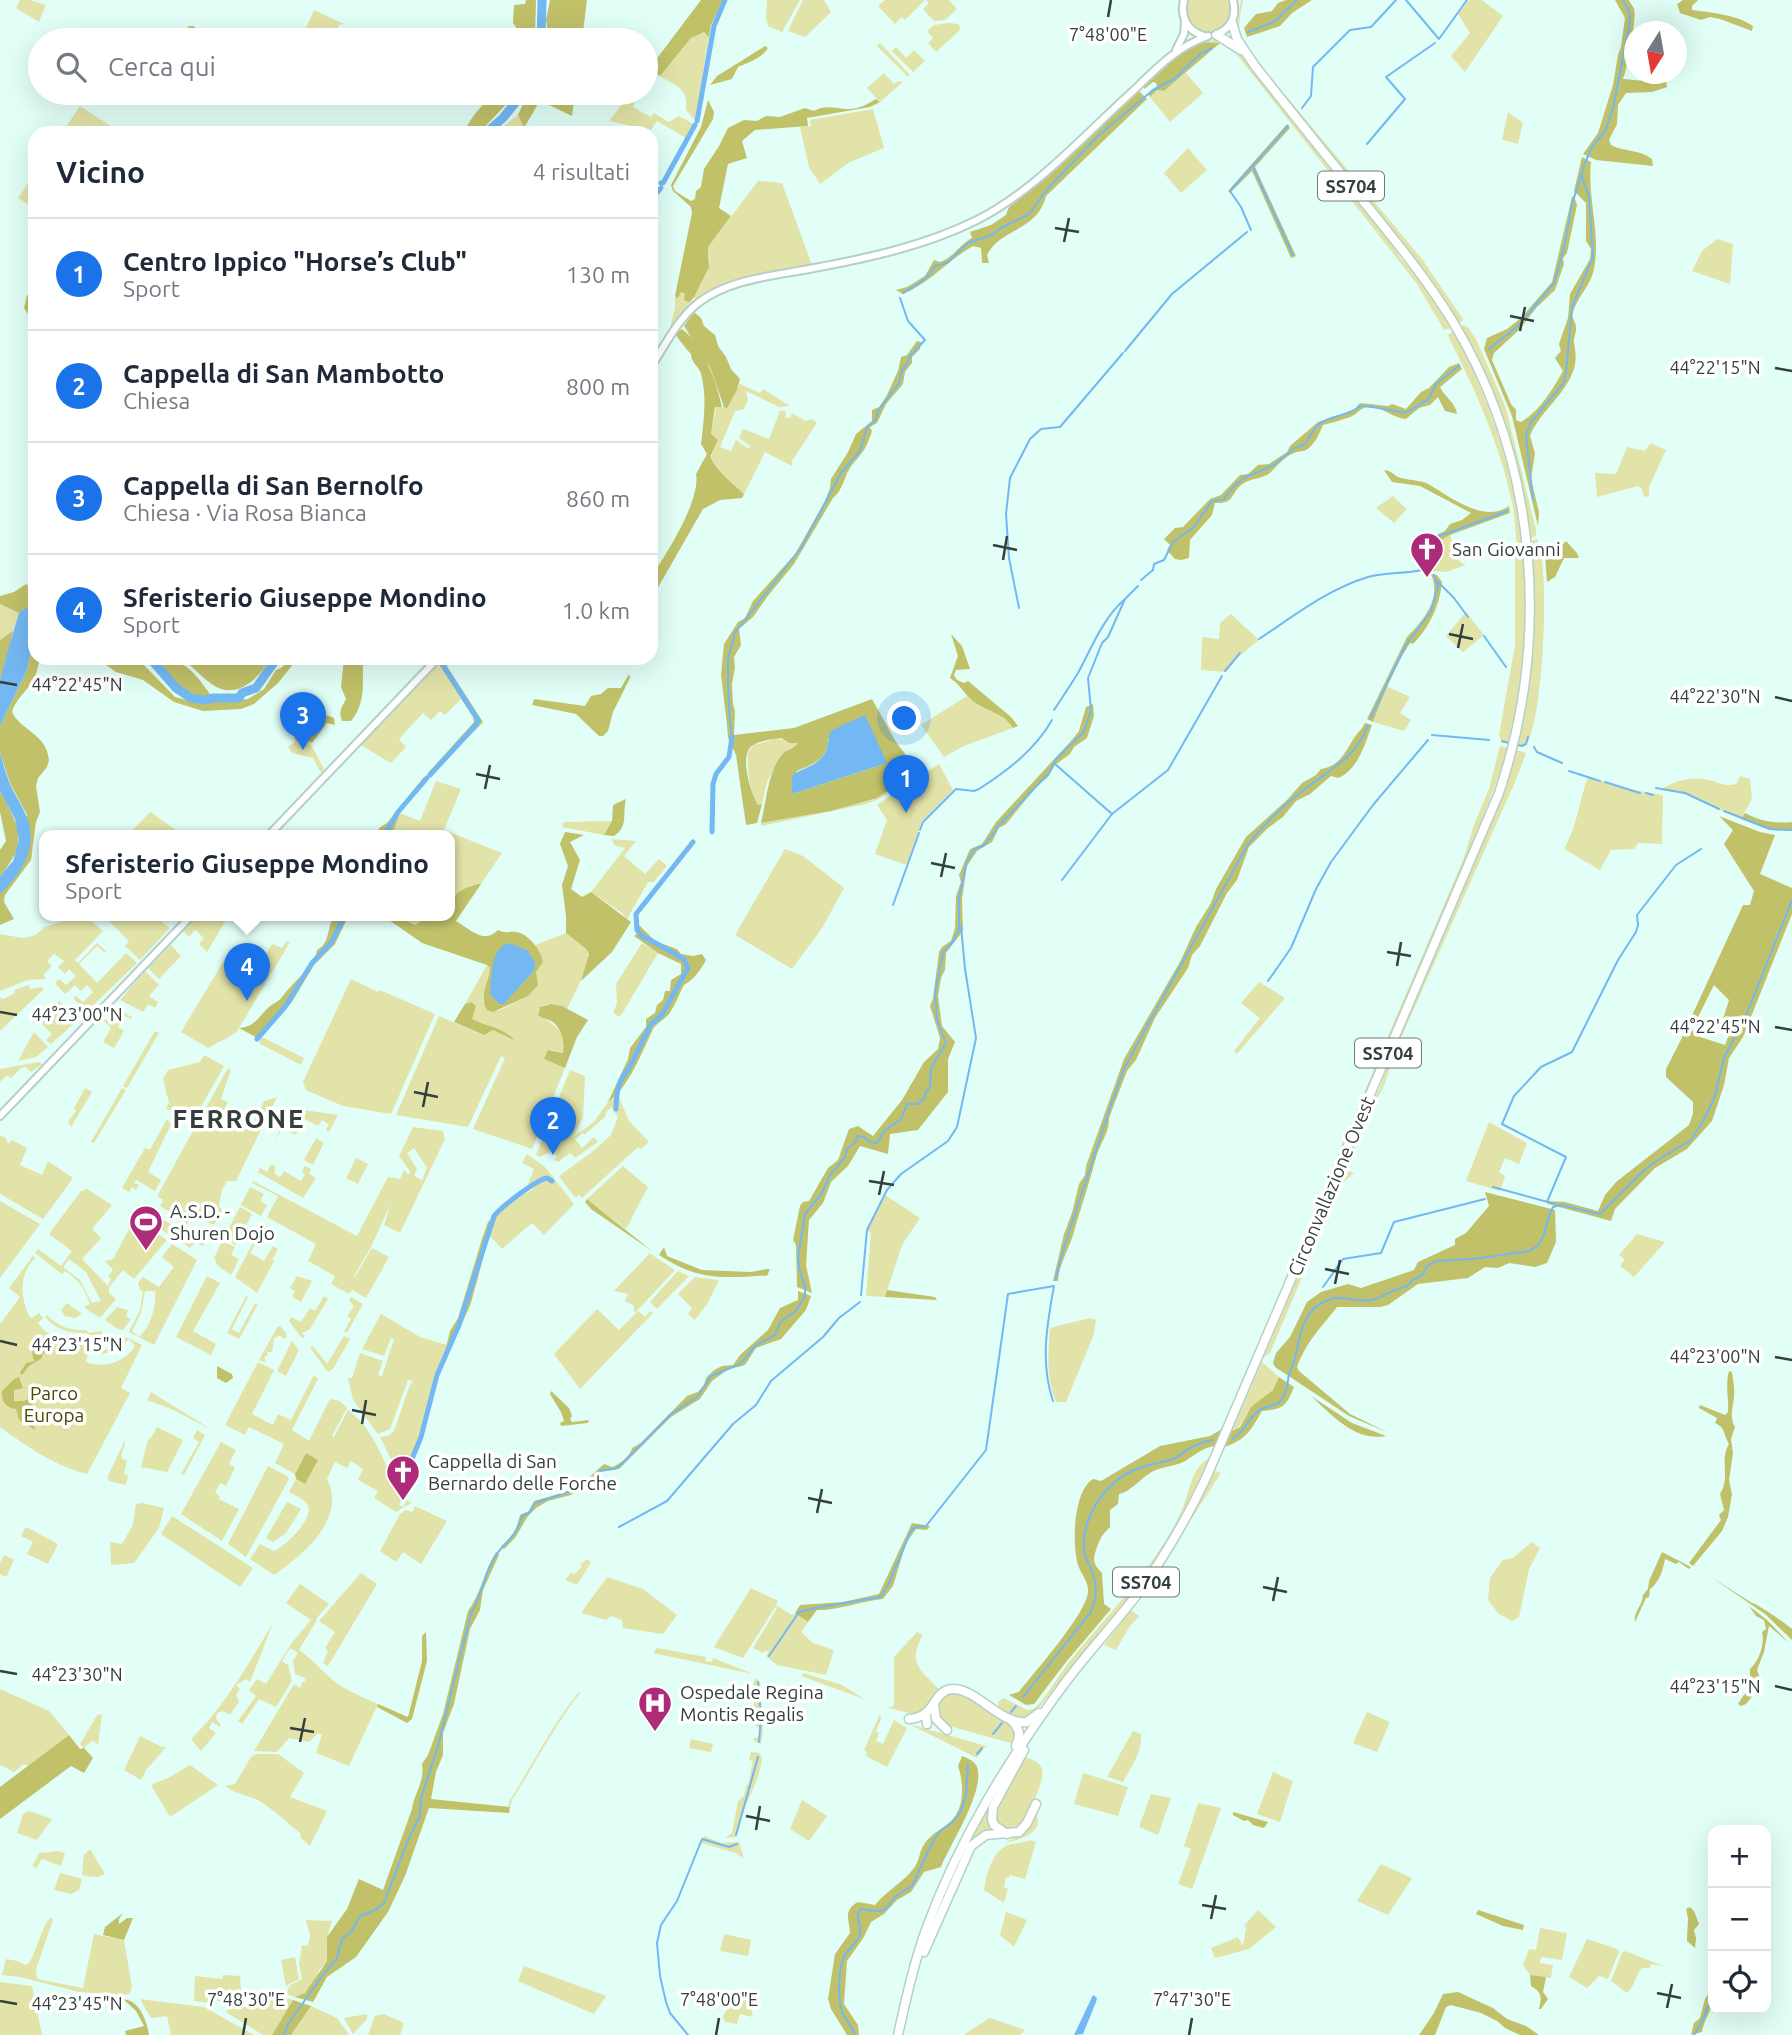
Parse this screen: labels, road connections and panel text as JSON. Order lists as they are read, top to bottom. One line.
{"streets":{"highway":["SS704","Circonvallazione Ovest"]},"crossings":[["SS704","Circonvallazione Ovest"]],"districts":["FERRONE"],"parks":["Parco Europa"],"places":{"church":["San Giovanni","Cappella di San Bernardo delle Forche"],"sports":["A.S.D. - Shuren Dojo"],"hospital":["Ospedale Regina Montis Regalis"]},"north":"bottom","page":{"search":"Cerca qui","heading":["Vicino","4 risultati"],"list":[{"mark":"1","name":"Centro Ippico \"Horse’s Club\"","note":"Sport","value":"130 m"},{"mark":"2","name":"Cappella di San Mambotto","note":"Chiesa","value":"800 m"},{"mark":"3","name":"Cappella di San Bernolfo","note":"Chiesa · Via Rosa Bianca","value":"860 m"},{"mark":"4","name":"Sferisterio Giuseppe Mondino","note":"Sport","value":"1.0 km"}],"pins":["3","1","4","2"],"popup":["Sferisterio Giuseppe Mondino","Sport"],"map_buttons":["+","−"]},"coordinates":["7°48'00\"E","44°22'15\"N","44°22'45\"N","44°22'30\"N","44°23'00\"N","44°23'15\"N","44°23'30\"N","7°48'30\"E","7°47'30\"E","44°23'45\"N"]}
